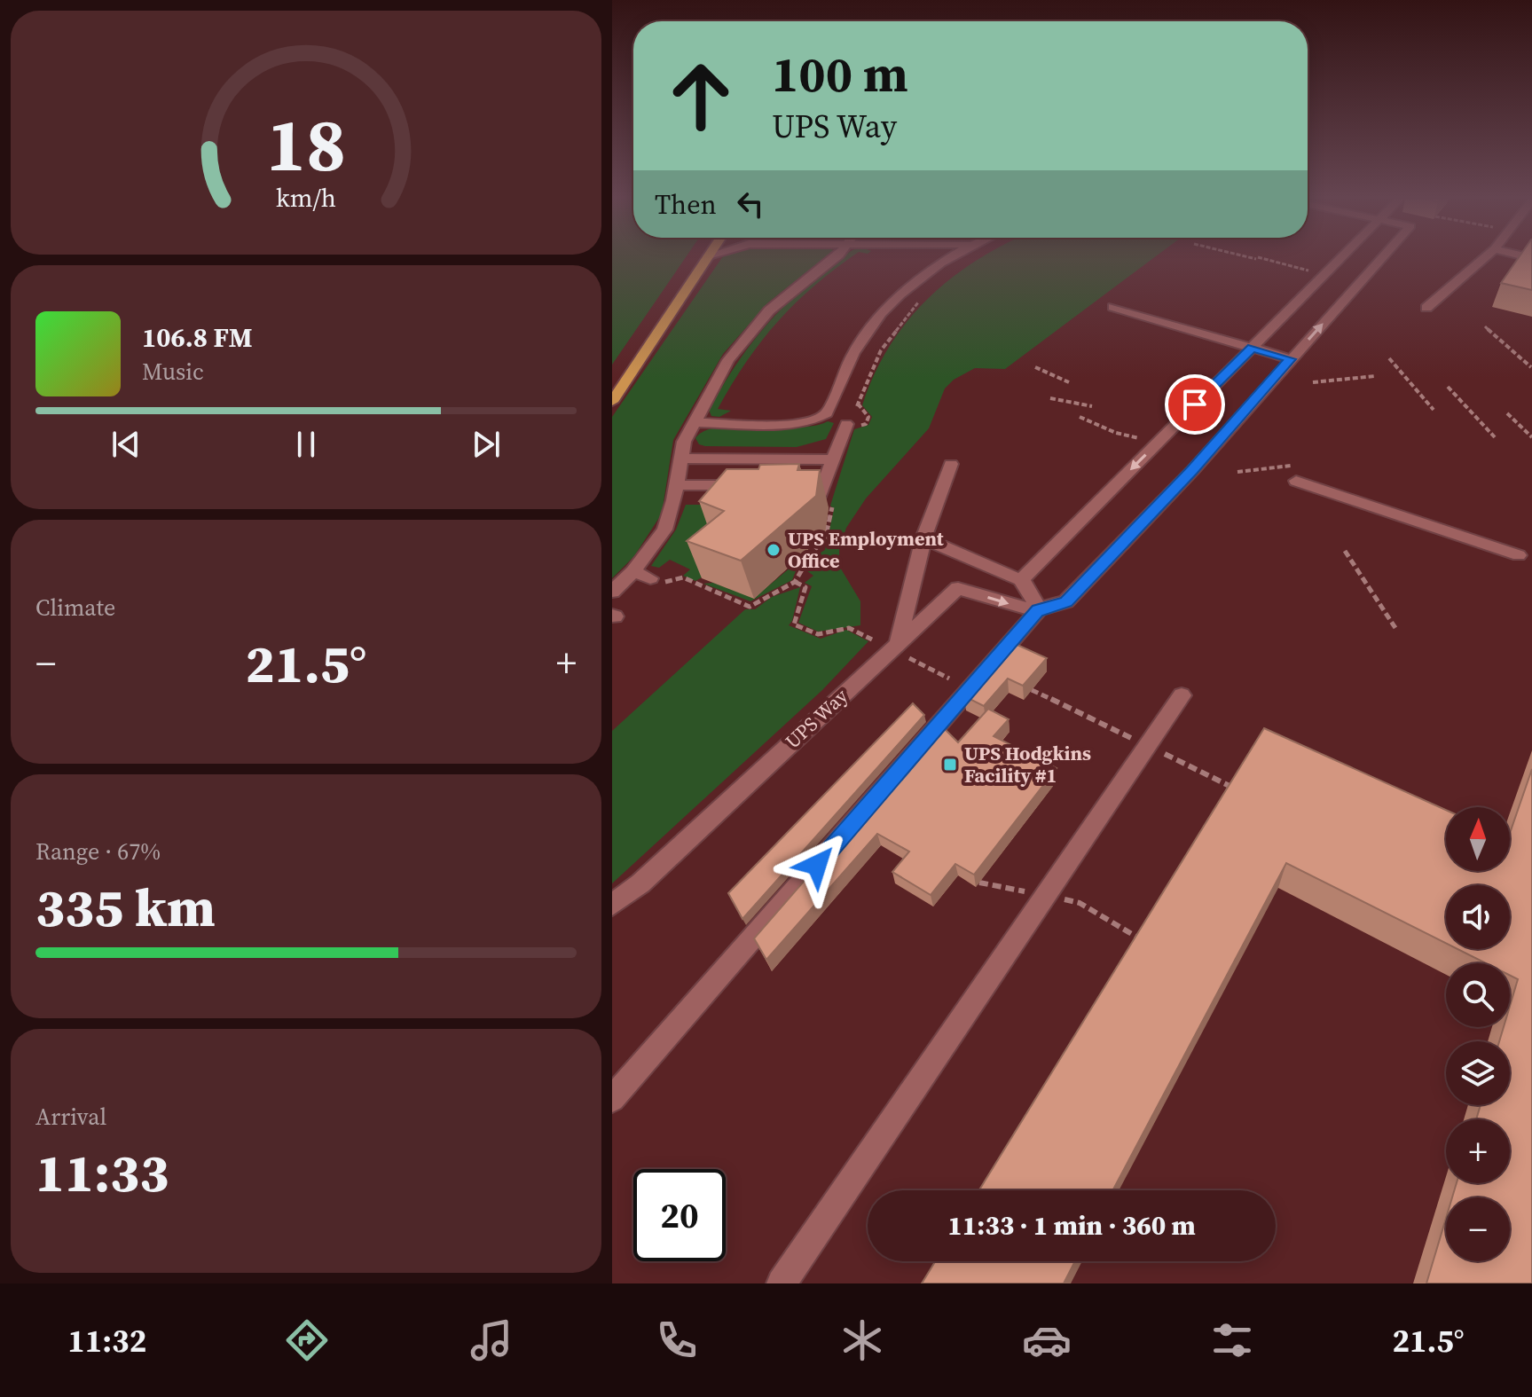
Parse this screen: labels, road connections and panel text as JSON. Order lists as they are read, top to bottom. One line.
{"streets":{"lane":["UPS Way"]},"places":{"other":["UPS Employment Office"],"transit":["UPS Hodgkins Facility #1"]},"north":"top","page":{"turn":["100 m","UPS Way"],"then":"Then","song":["106.8 FM","Music"],"tile":["Climate",["Range · 67%","335 km"],["Arrival","11:33"]],"heat":["−","21.5°","+"],"map_buttons":["+","−"],"limit":"20","trip":"11:33 · 1 min · 360 m","tabs":["11:32","21.5°"],"gauge":["18","km/h"]}}
